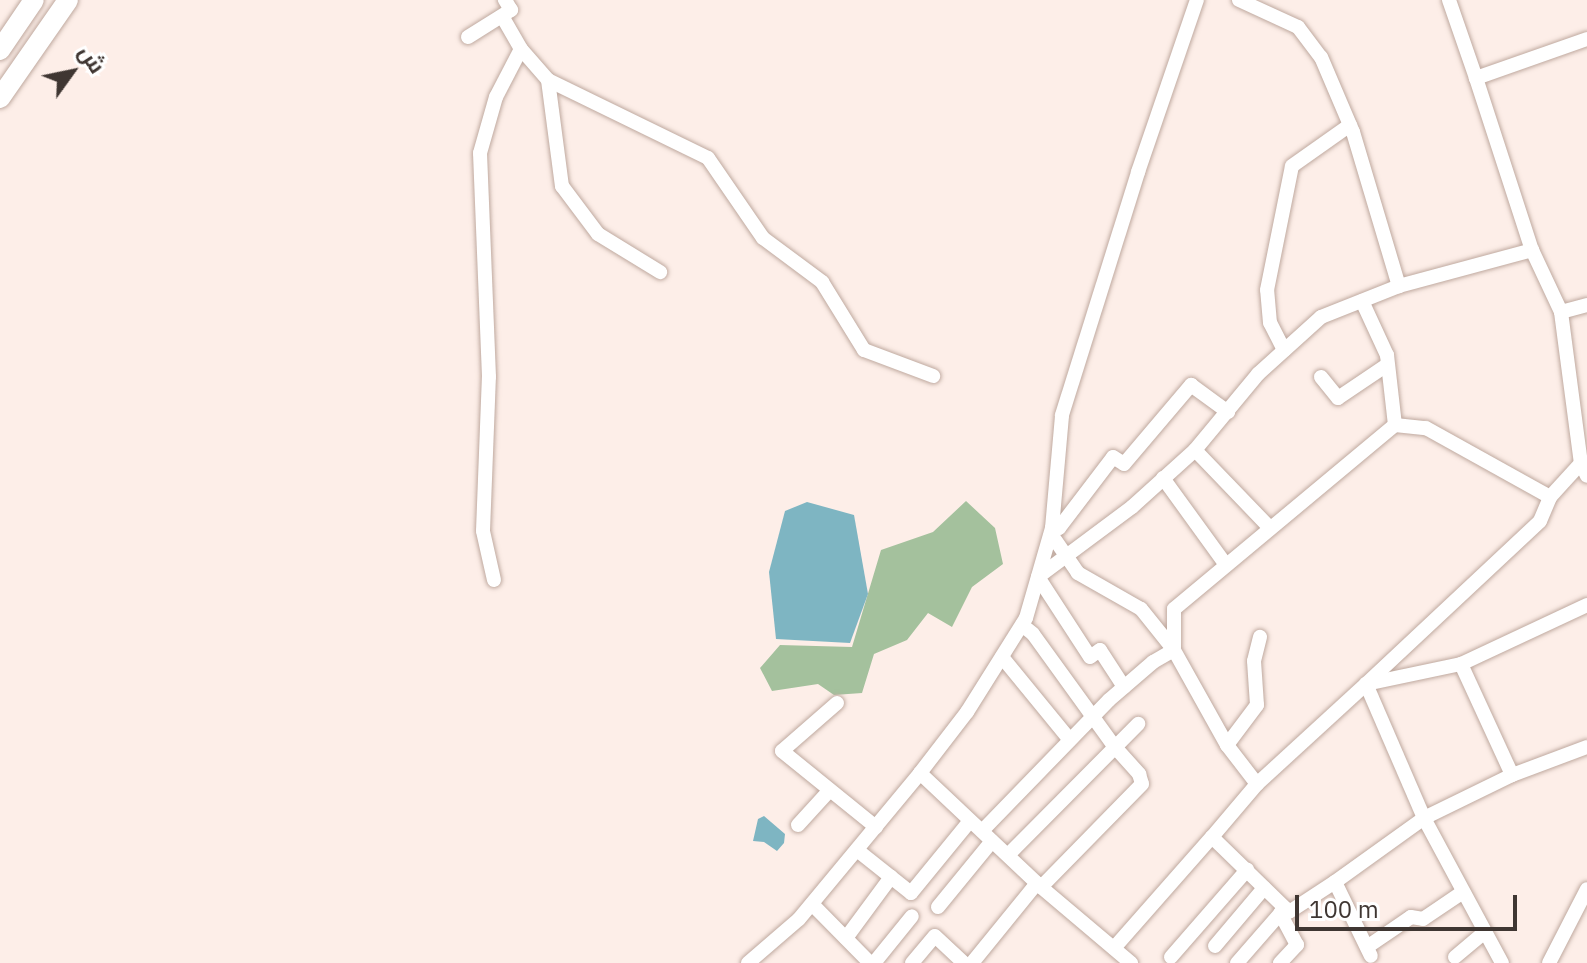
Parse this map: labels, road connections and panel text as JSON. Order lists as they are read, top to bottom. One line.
{"scale_bar":"100 m","north":"top right"}
